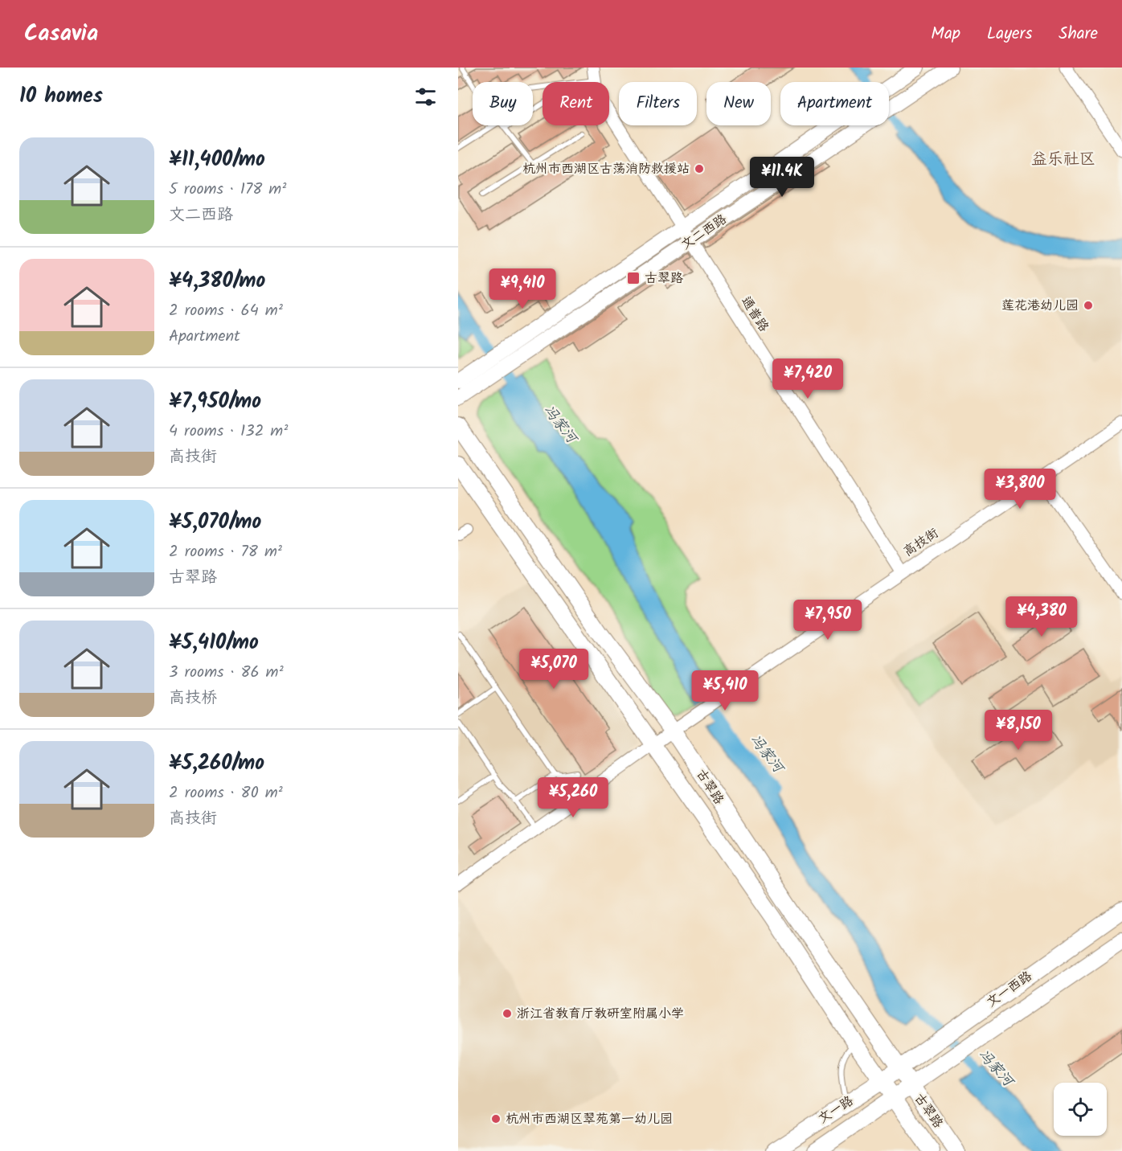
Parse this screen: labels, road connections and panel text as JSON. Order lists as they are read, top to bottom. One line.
{"streets":{"main road":["文二西路","古翠路","文一西路","文一路"],"street":["通普路","高技街"]},"crossings":[["文二西路","通普路"],["通普路","高技街"],["高技街","古翠路"],["古翠路","文一西路"],["古翠路","文一路"],["文一西路","文一路"]],"districts":["益乐社区"],"water":["冯家河"],"places":{"other":["杭州市西湖区古荡消防救援站","莲花港幼儿园","浙江省教育厅教研室附属小学","杭州市西湖区翠苑第一幼儿园"],"transit":["古翠路"]},"page":{"header":"Casavia","nav":["Map","Layers","Share"],"heading":"10 homes","chip":["Buy","Rent","Filters","New","Apartment"],"list":[{"name":"¥11,400/mo","note":"5 rooms · 178 m² · 文二西路"},{"name":"¥4,380/mo","note":"2 rooms · 64 m² · Apartment"},{"name":"¥7,950/mo","note":"4 rooms · 132 m² · 高技街"},{"name":"¥5,070/mo","note":"2 rooms · 78 m² · 古翠路"},{"name":"¥5,410/mo","note":"3 rooms · 86 m² · 高技桥"},{"name":"¥5,260/mo","note":"2 rooms · 80 m² · 高技街"}],"price":["¥11.4K","¥9,410","¥7,420","¥3,800","¥4,380","¥7,950","¥5,070","¥5,410","¥8,150","¥5,260"]}}
